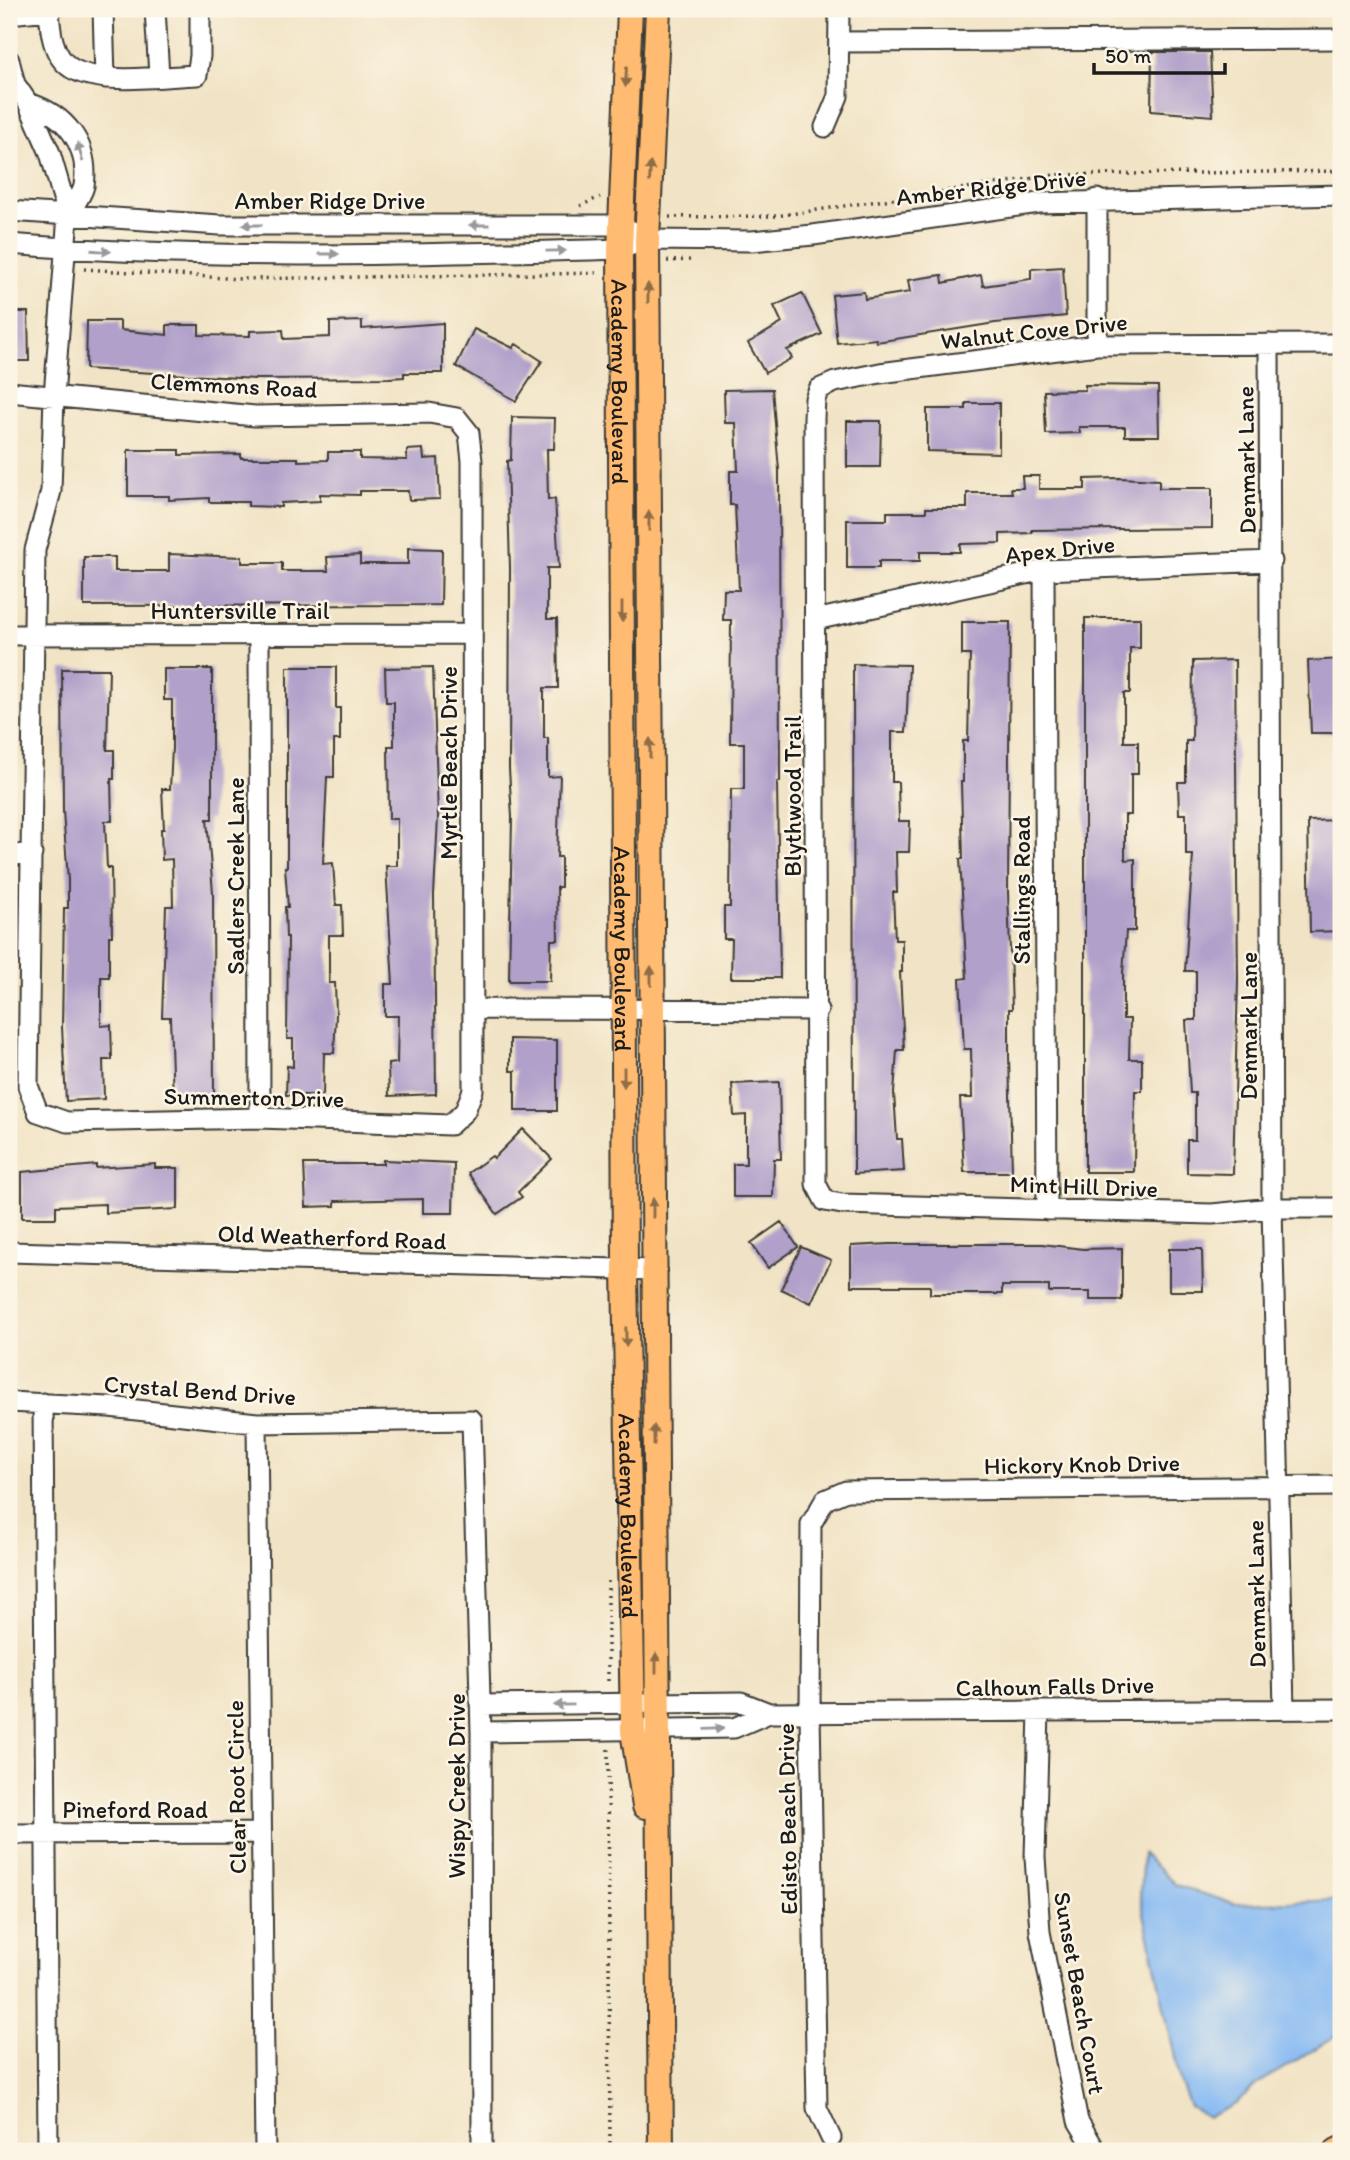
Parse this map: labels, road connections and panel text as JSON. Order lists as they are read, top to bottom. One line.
{"streets":{"main road":["Academy Boulevard"],"street":["Amber Ridge Drive","Walnut Cove Drive","Clemmons Road","Denmark Lane","Apex Drive","Huntersville Trail","Myrtle Beach Drive","Blythwood Trail","Sadlers Creek Lane","Stallings Road","Summerton Drive","Mint Hill Drive","Old Weatherford Road","Crystal Bend Drive","Hickory Knob Drive","Calhoun Falls Drive","Wispy Creek Drive","Clear Root Circle","Pineford Road","Edisto Beach Drive","Sunset Beach Court"]},"crossings":[["Amber Ridge Drive","Academy Boulevard"],["Walnut Cove Drive","Denmark Lane"],["Walnut Cove Drive","Blythwood Trail"],["Academy Boulevard","Old Weatherford Road"],["Academy Boulevard","Calhoun Falls Drive"],["Clemmons Road","Myrtle Beach Drive"],["Denmark Lane","Apex Drive"],["Denmark Lane","Mint Hill Drive"],["Denmark Lane","Hickory Knob Drive"],["Denmark Lane","Calhoun Falls Drive"],["Apex Drive","Blythwood Trail"],["Apex Drive","Stallings Road"],["Huntersville Trail","Myrtle Beach Drive"],["Huntersville Trail","Sadlers Creek Lane"],["Myrtle Beach Drive","Summerton Drive"],["Blythwood Trail","Mint Hill Drive"],["Sadlers Creek Lane","Summerton Drive"],["Stallings Road","Mint Hill Drive"],["Crystal Bend Drive","Wispy Creek Drive"],["Crystal Bend Drive","Clear Root Circle"],["Hickory Knob Drive","Edisto Beach Drive"],["Calhoun Falls Drive","Wispy Creek Drive"],["Calhoun Falls Drive","Edisto Beach Drive"],["Calhoun Falls Drive","Sunset Beach Court"],["Clear Root Circle","Pineford Road"]],"scale_bar":"50 m"}
